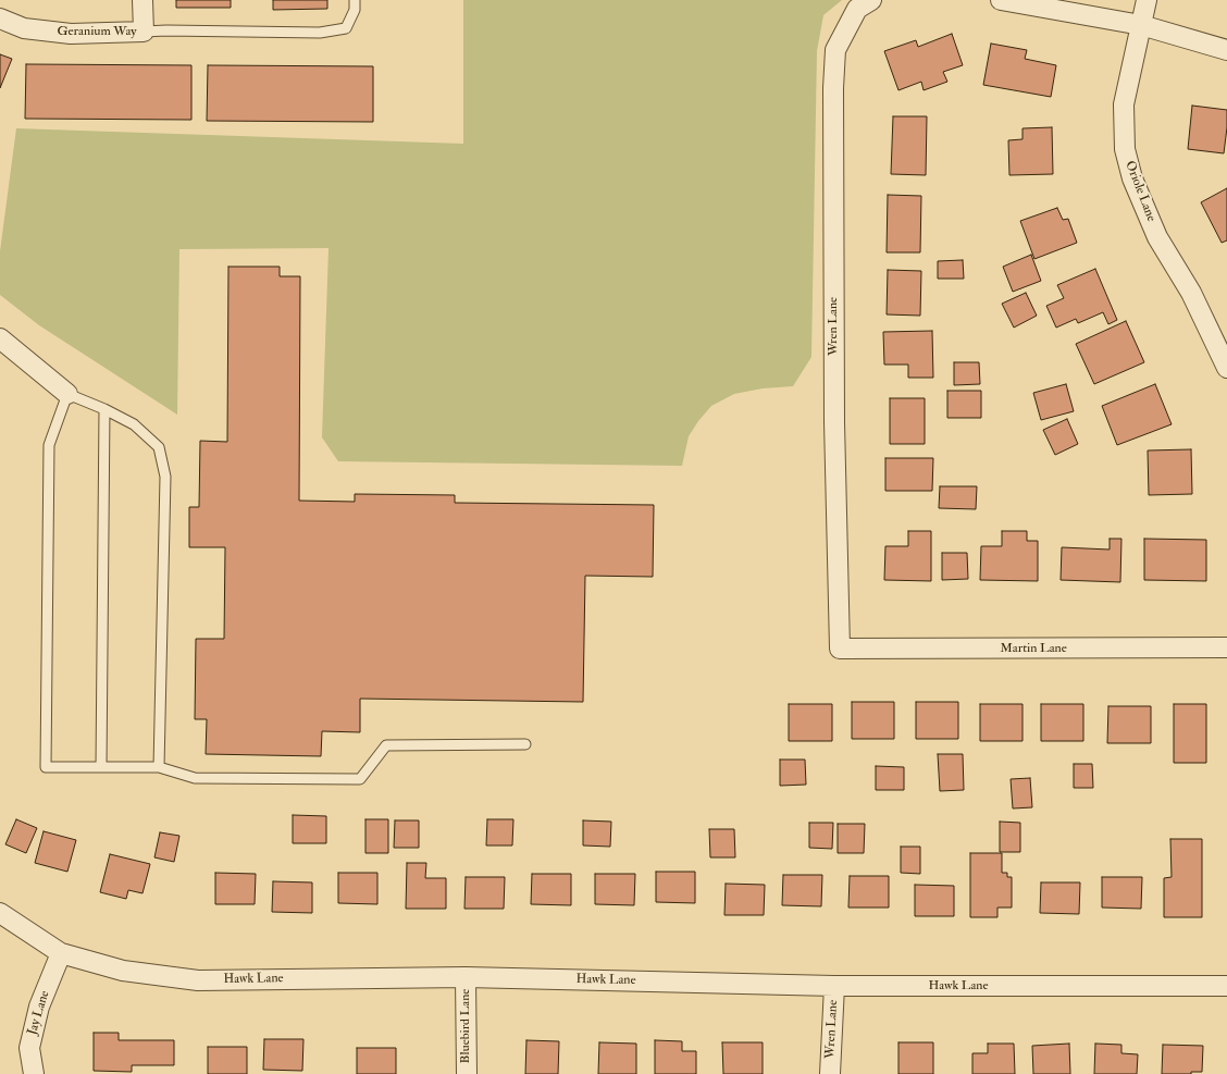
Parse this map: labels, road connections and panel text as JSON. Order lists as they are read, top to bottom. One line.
{"streets":{"street":["Geranium Way","Oriole Lane","Wren Lane","Martin Lane","Hawk Lane","Jay Lane","Bluebird Lane"]},"crossings":[["Wren Lane","Martin Lane"],["Wren Lane","Hawk Lane"],["Hawk Lane","Jay Lane"],["Hawk Lane","Bluebird Lane"]]}
